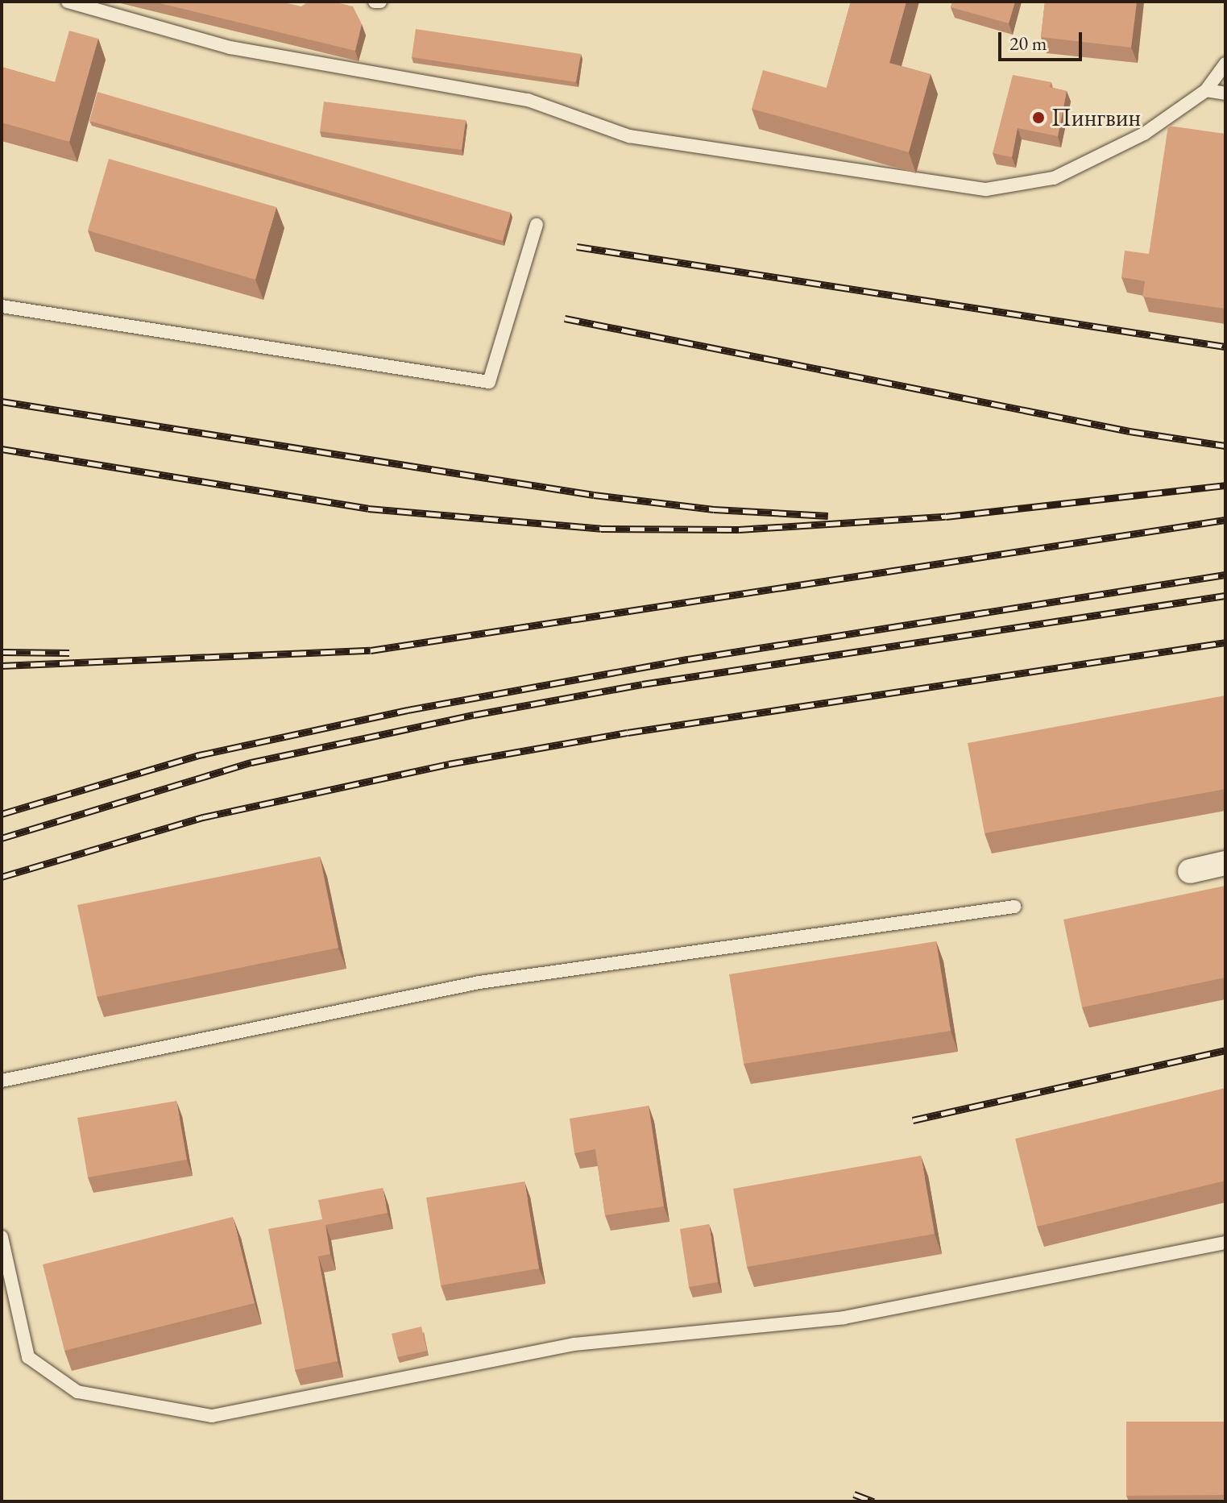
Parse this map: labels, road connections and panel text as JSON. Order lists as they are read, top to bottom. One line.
{"places":["Пингвин"],"scale_bar":"20 m"}
